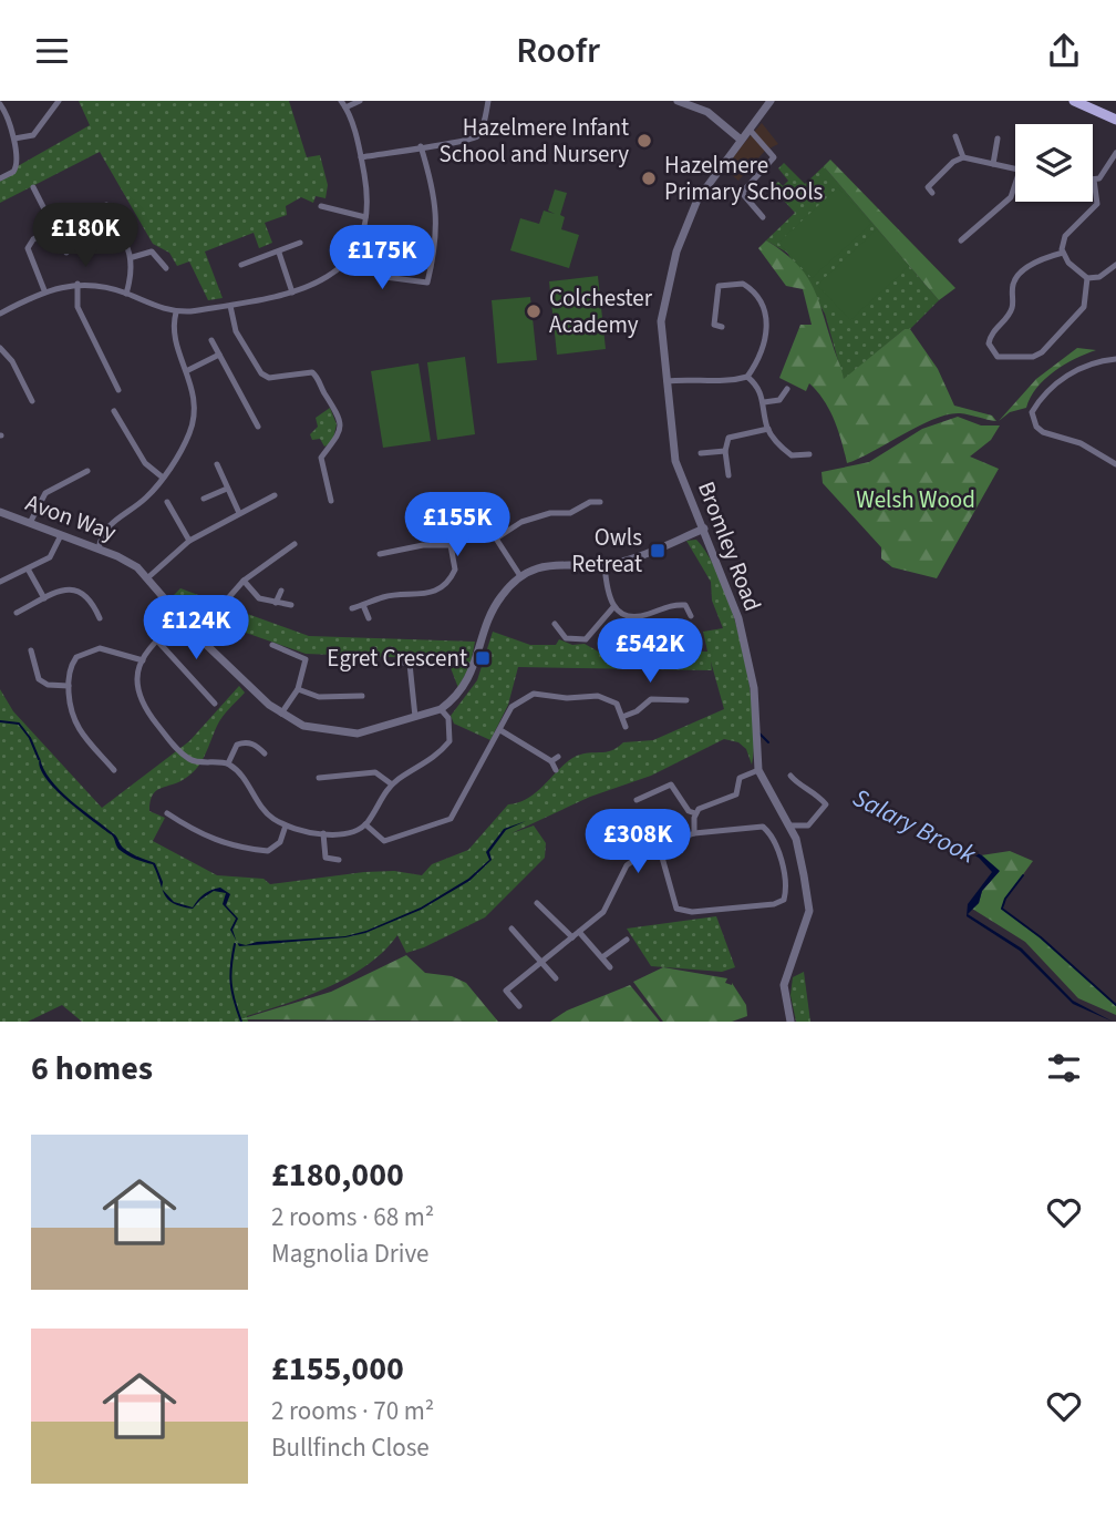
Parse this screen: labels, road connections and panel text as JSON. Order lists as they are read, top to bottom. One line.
{"streets":{"street":["Avon Way","Bromley Road"]},"water":["Salary Brook"],"parks":["Welsh Wood"],"places":{"other":["Hazelmere Infant School and Nursery","Hazelmere Primary Schools","Colchester Academy"],"transit":["Owls Retreat","Egret Crescent"]},"page":{"header":"Roofr","price":["£180K","£175K","£155K","£124K","£542K","£308K"],"heading":"6 homes","list":[{"name":"£180,000","note":"2 rooms · 68 m² · Magnolia Drive"},{"name":"£155,000","note":"2 rooms · 70 m² · Bullfinch Close"}]}}
